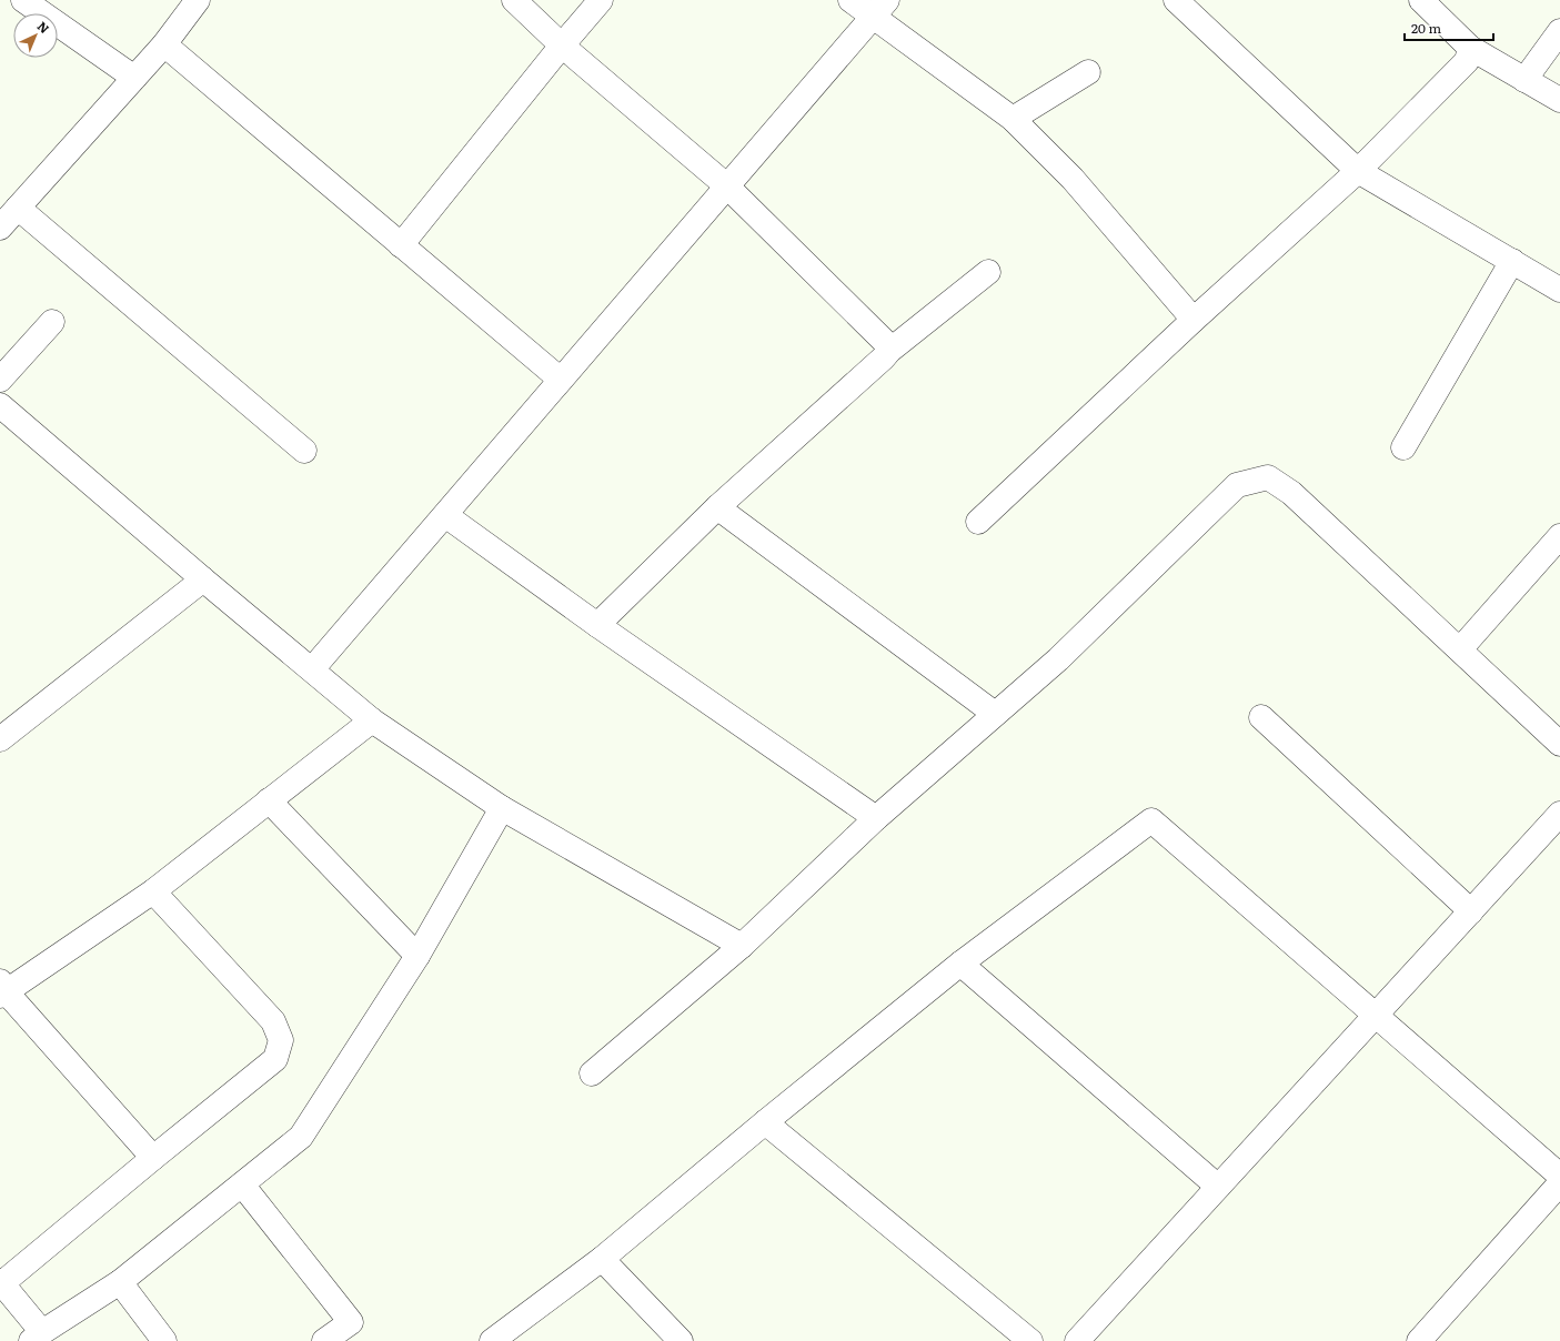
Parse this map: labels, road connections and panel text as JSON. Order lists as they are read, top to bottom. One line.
{"scale_bar":"20 m","north":"top right"}
